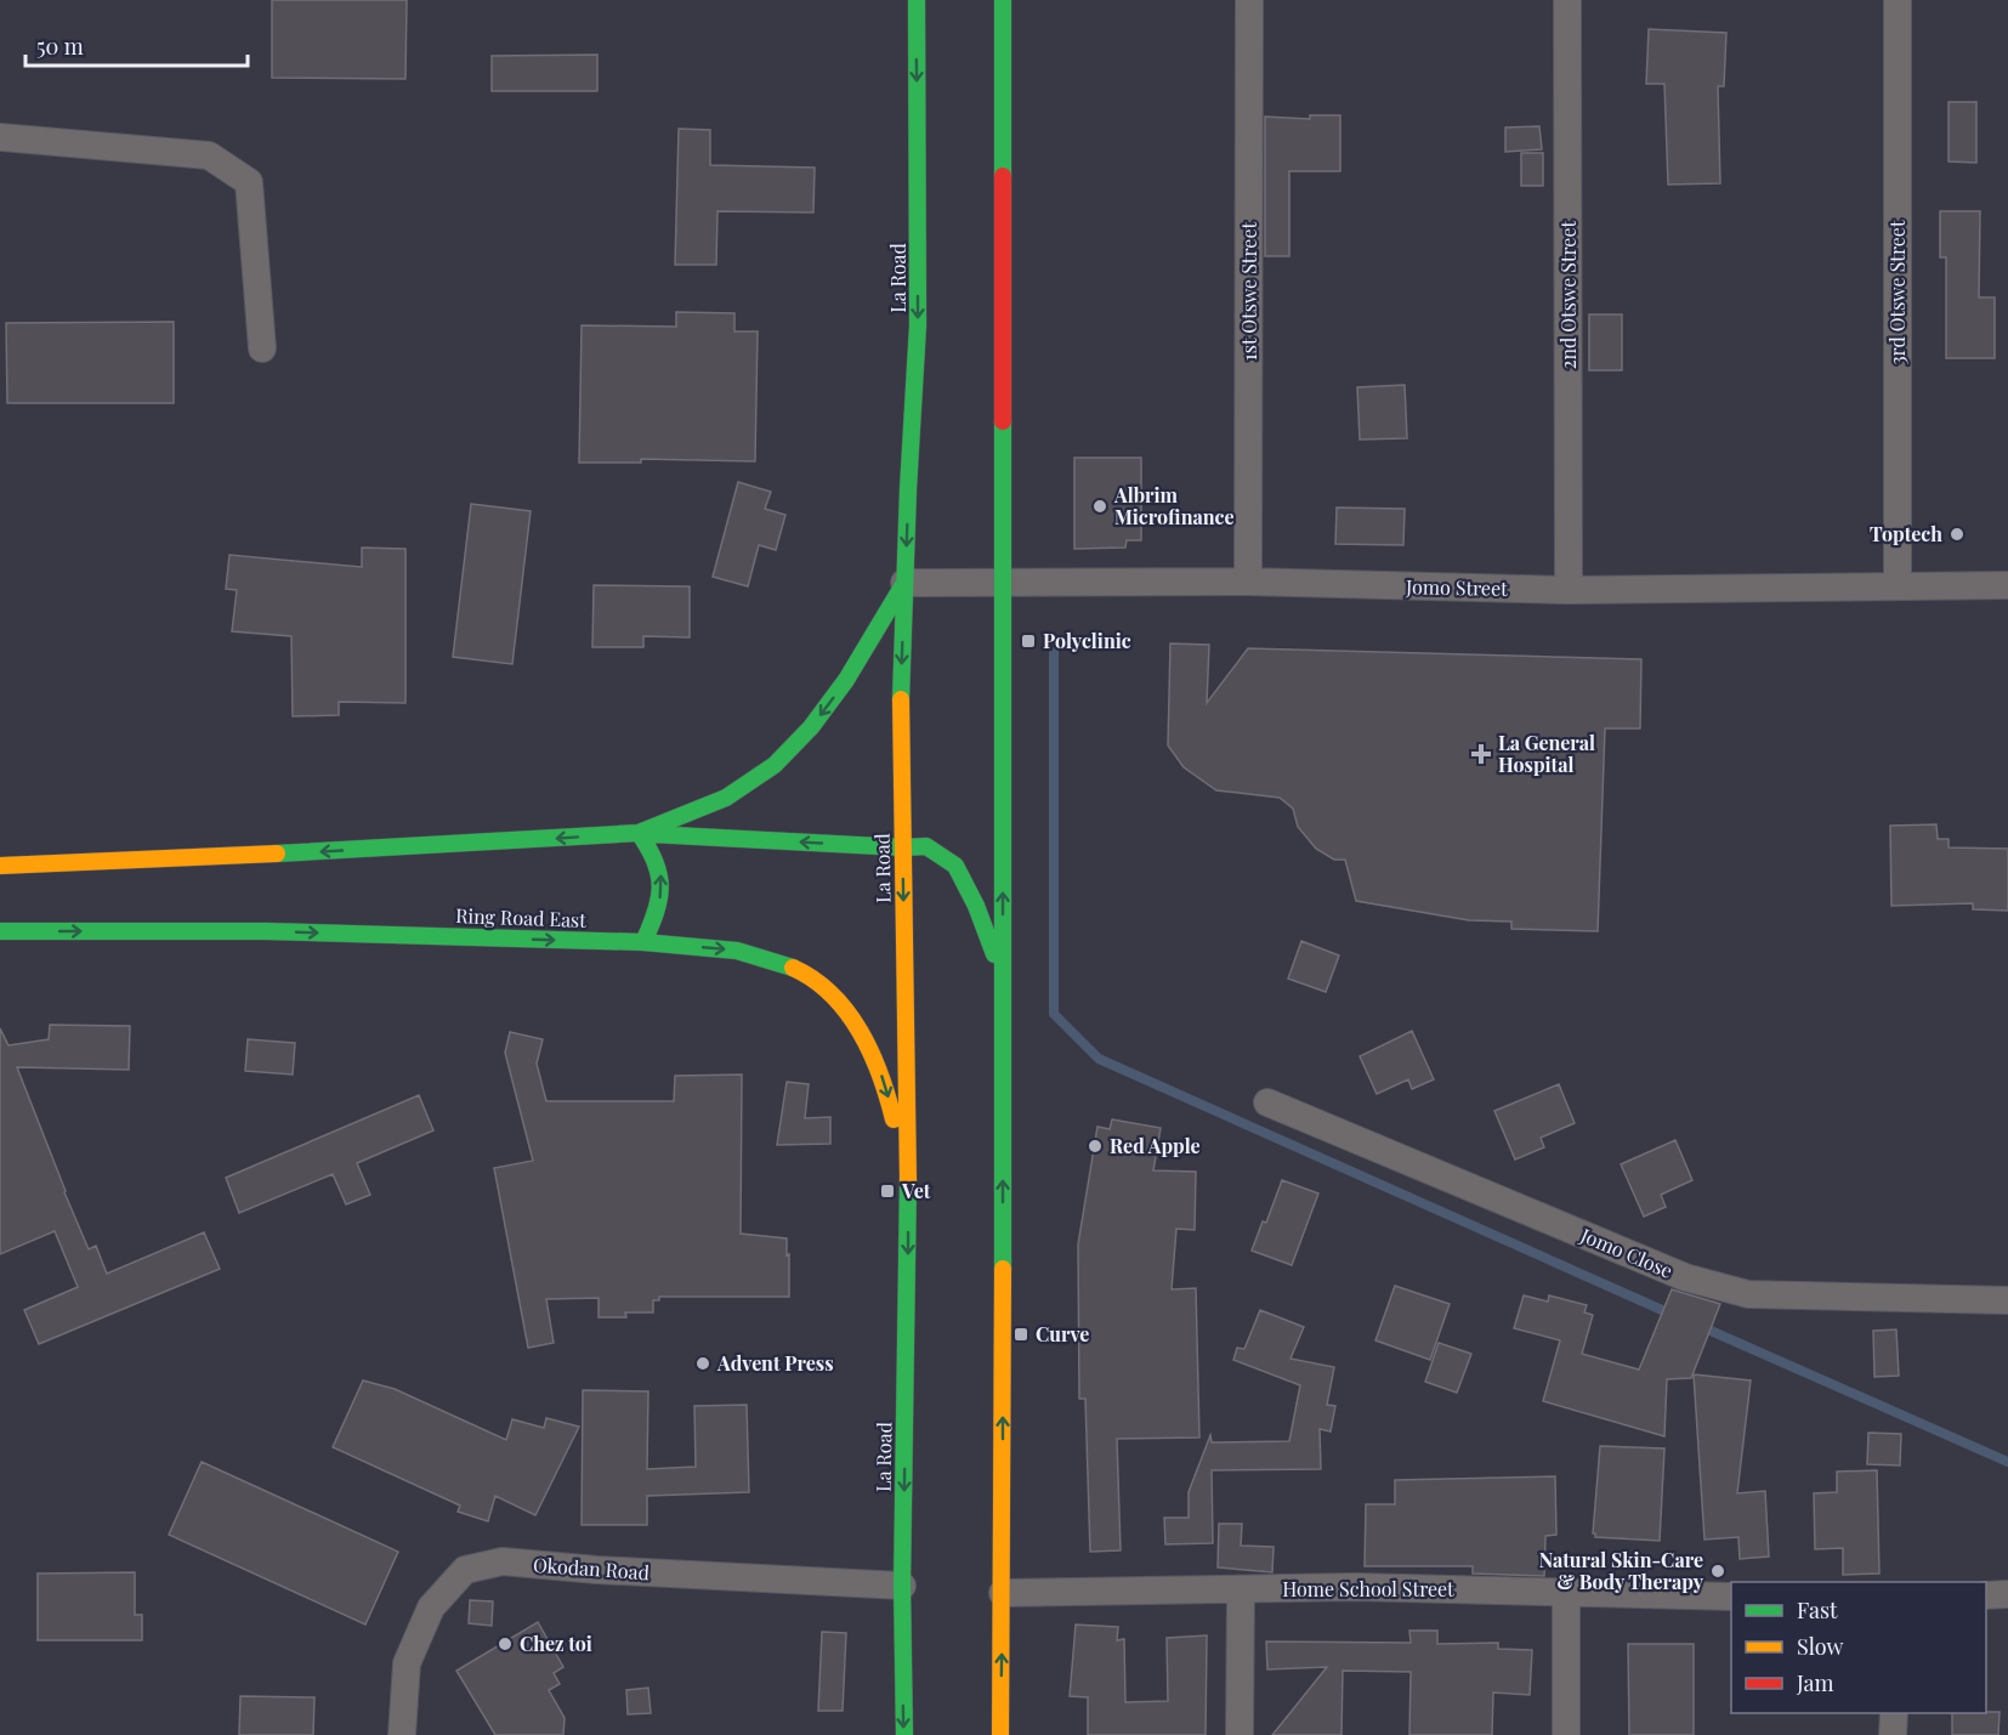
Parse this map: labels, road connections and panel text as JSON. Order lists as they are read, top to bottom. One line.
{"streets":{"main road":["La Road","Ring Road East"],"street":["1st Otswe Street","3rd Otswe Street","2nd Otswe Street","Jomo Street","Jomo Close","Okodan Road","Home School Street"]},"crossings":[["La Road","Jomo Street"],["La Road","Ring Road East"],["La Road","Okodan Road"],["1st Otswe Street","Jomo Street"],["3rd Otswe Street","Jomo Street"],["2nd Otswe Street","Jomo Street"]],"places":{"other":["Albrim Microfinance","Toptech","Red Apple","Advent Press","Natural Skin-Care & Body Therapy","Chez toi"],"transit":["Polyclinic","Vet","Curve"],"health":["La General Hospital"]},"legend":["Fast","Slow","Jam"],"scale_bar":"50 m"}
